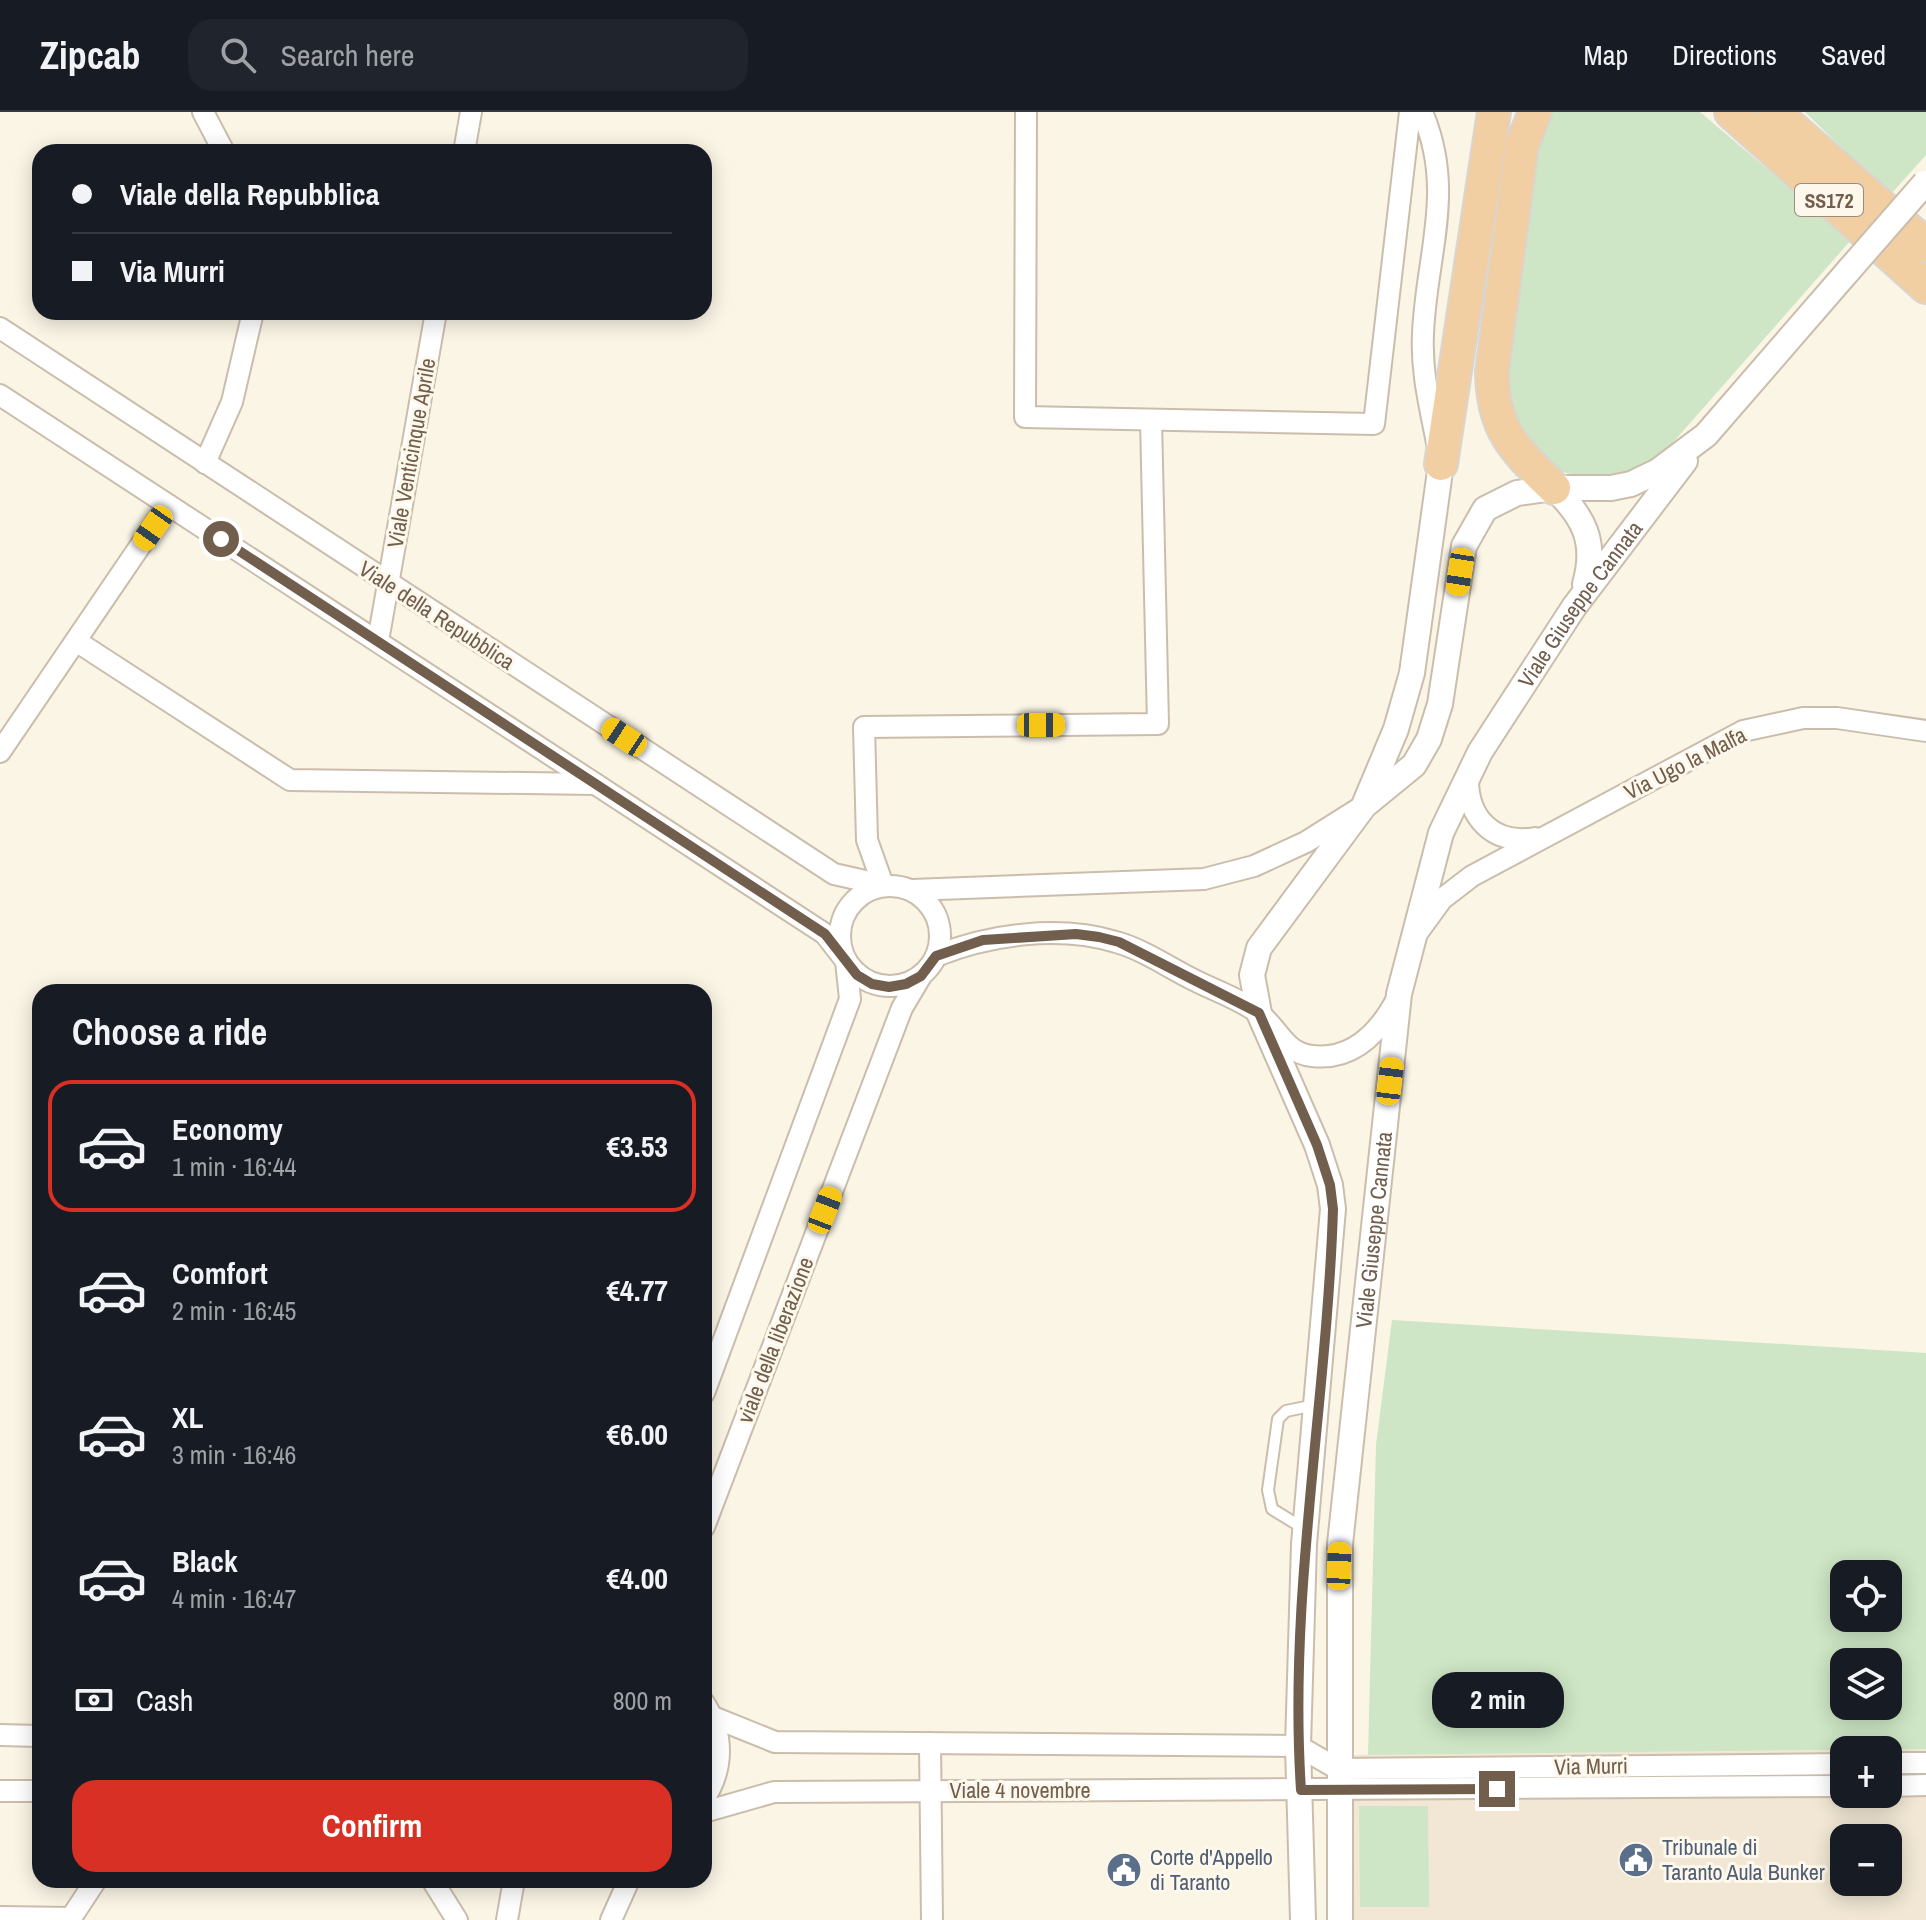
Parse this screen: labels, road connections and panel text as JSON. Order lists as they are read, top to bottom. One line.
{"streets":{"highway":["SS172"],"street":["Viale Venticinque Aprile","Viale Giuseppe Cannata","Viale della Repubblica","Via Ugo la Malfa","viale della liberazione","Via Murri","Viale 4 novembre"]},"crossings":[["Viale Venticinque Aprile","Viale della Repubblica"],["Viale Giuseppe Cannata","Via Ugo la Malfa"],["Viale Giuseppe Cannata","Via Murri"],["Viale Giuseppe Cannata","Viale 4 novembre"],["Viale della Repubblica","viale della liberazione"],["Via Murri","Viale 4 novembre"]],"places":{"public building":["Tribunale di Taranto Aula Bunker","Corte d'Appello di Taranto"]},"page":{"header":"Zipcab","search":"Search here","nav":["Map","Directions","Saved"],"banner":["Viale della Repubblica","Via Murri"],"heading":"Choose a ride","list":[{"name":"Economy","note":"1 min · 16:44","value":"€3.53"},{"name":"Comfort","note":"2 min · 16:45","value":"€4.77"},{"name":"XL","note":"3 min · 16:46","value":"€6.00"},{"name":"Black","note":"4 min · 16:47","value":"€4.00"}],"map_buttons":["+","−"],"pay":["Cash","800 m"],"bubble":"2 min","buttons":"Confirm"}}
